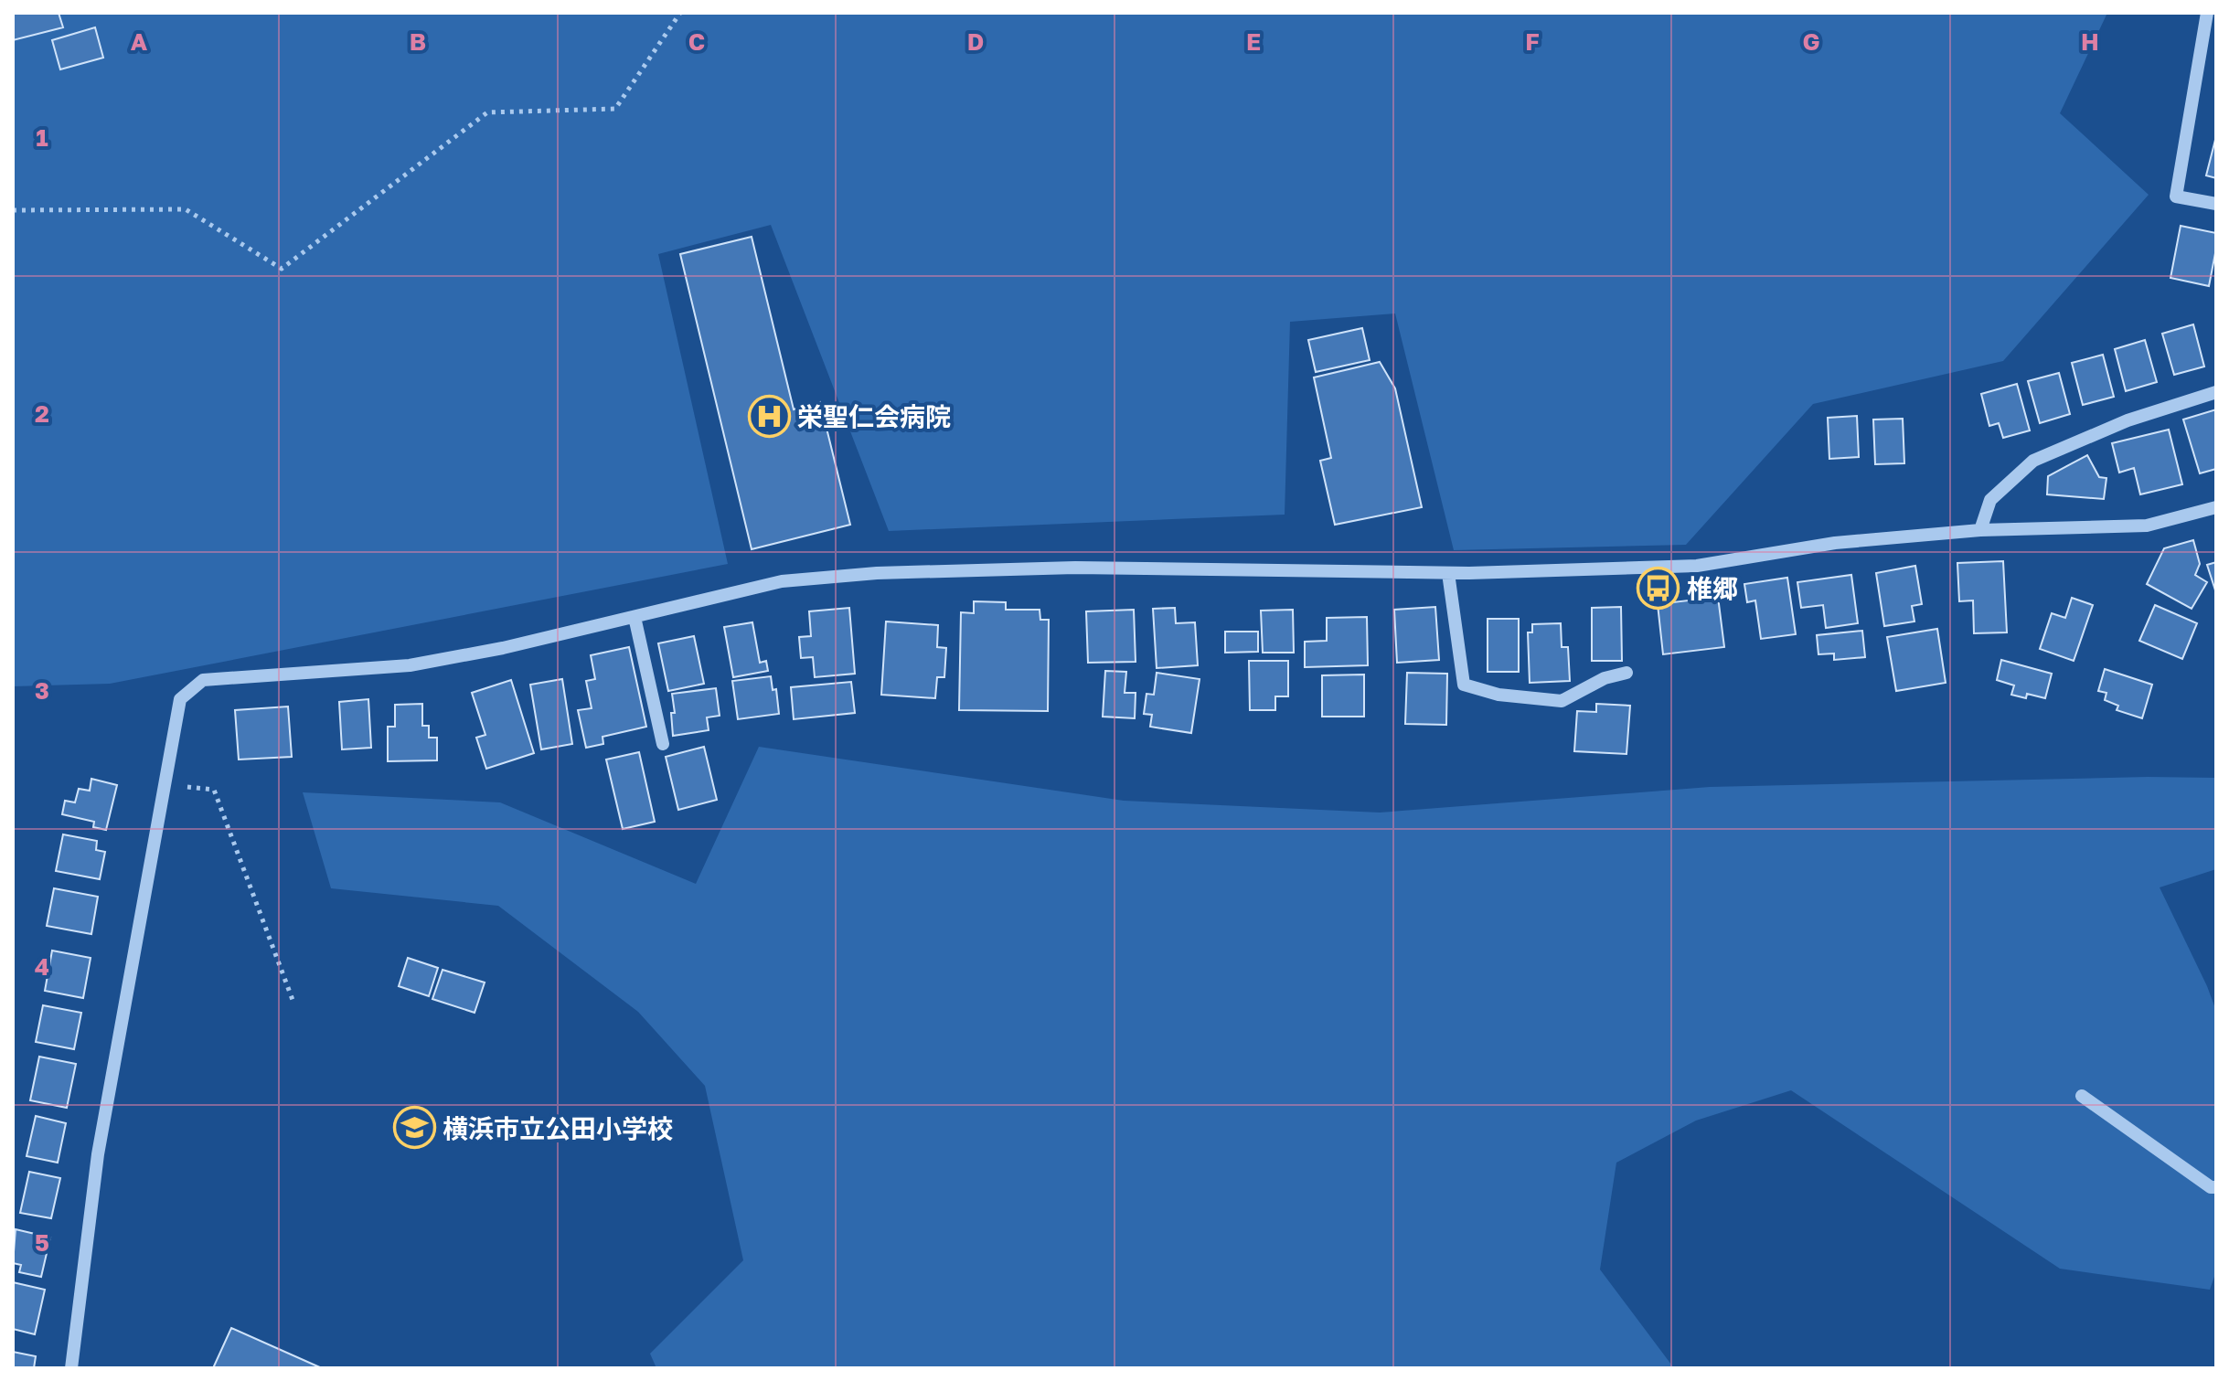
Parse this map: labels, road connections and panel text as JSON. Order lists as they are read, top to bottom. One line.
{"places":{"hospital":["栄聖仁会病院"],"bus stop":["椎郷"],"school or university":["横浜市立公田小学校"]},"grid":{"columns":["A","B","C","D","E","F","G","H"],"rows":["1","2","3","4","5"]}}
